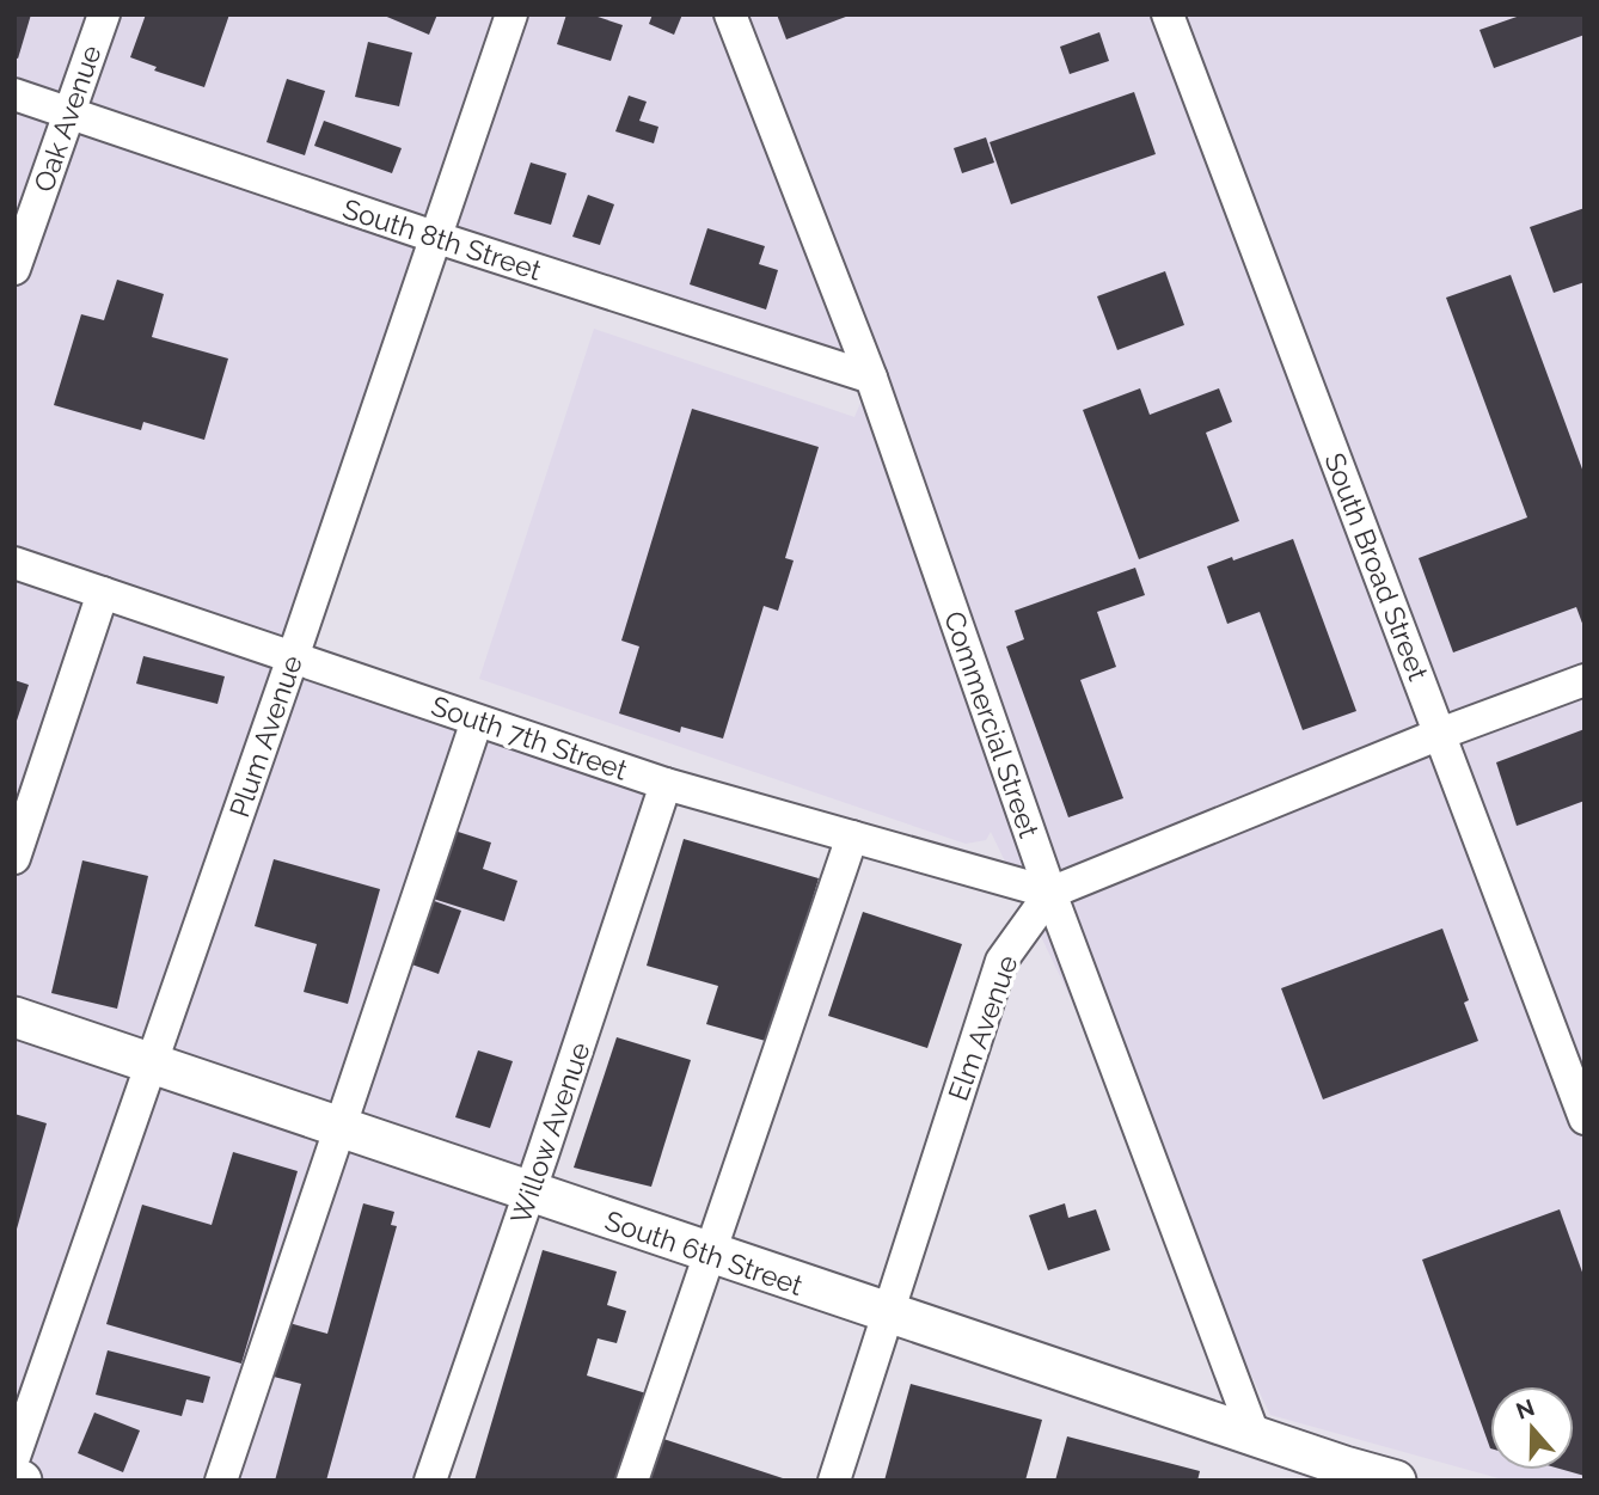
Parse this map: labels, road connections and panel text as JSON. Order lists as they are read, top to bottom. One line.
{"streets":{"main road":["South 6th Street"],"street":["Oak Avenue","South 8th Street","South Broad Street","Commercial Street","Plum Avenue","South 7th Street","Elm Avenue","Willow Avenue"]},"crossings":[["Oak Avenue","South 8th Street"],["South 8th Street","Commercial Street"],["South 8th Street","Plum Avenue"],["Commercial Street","South 7th Street"],["Commercial Street","Elm Avenue"],["Commercial Street","South 6th Street"],["Plum Avenue","South 7th Street"],["Plum Avenue","South 6th Street"],["South 7th Street","Elm Avenue"],["South 7th Street","Willow Avenue"],["Elm Avenue","South 6th Street"],["Willow Avenue","South 6th Street"]],"north":"top"}
